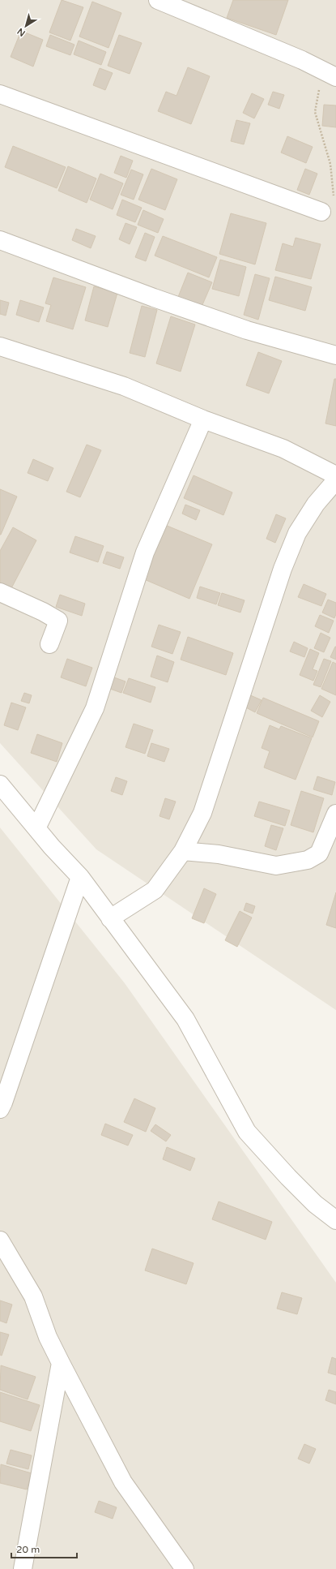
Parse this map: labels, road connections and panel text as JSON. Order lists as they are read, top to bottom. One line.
{"scale_bar":"20 m","north":"bottom left"}
